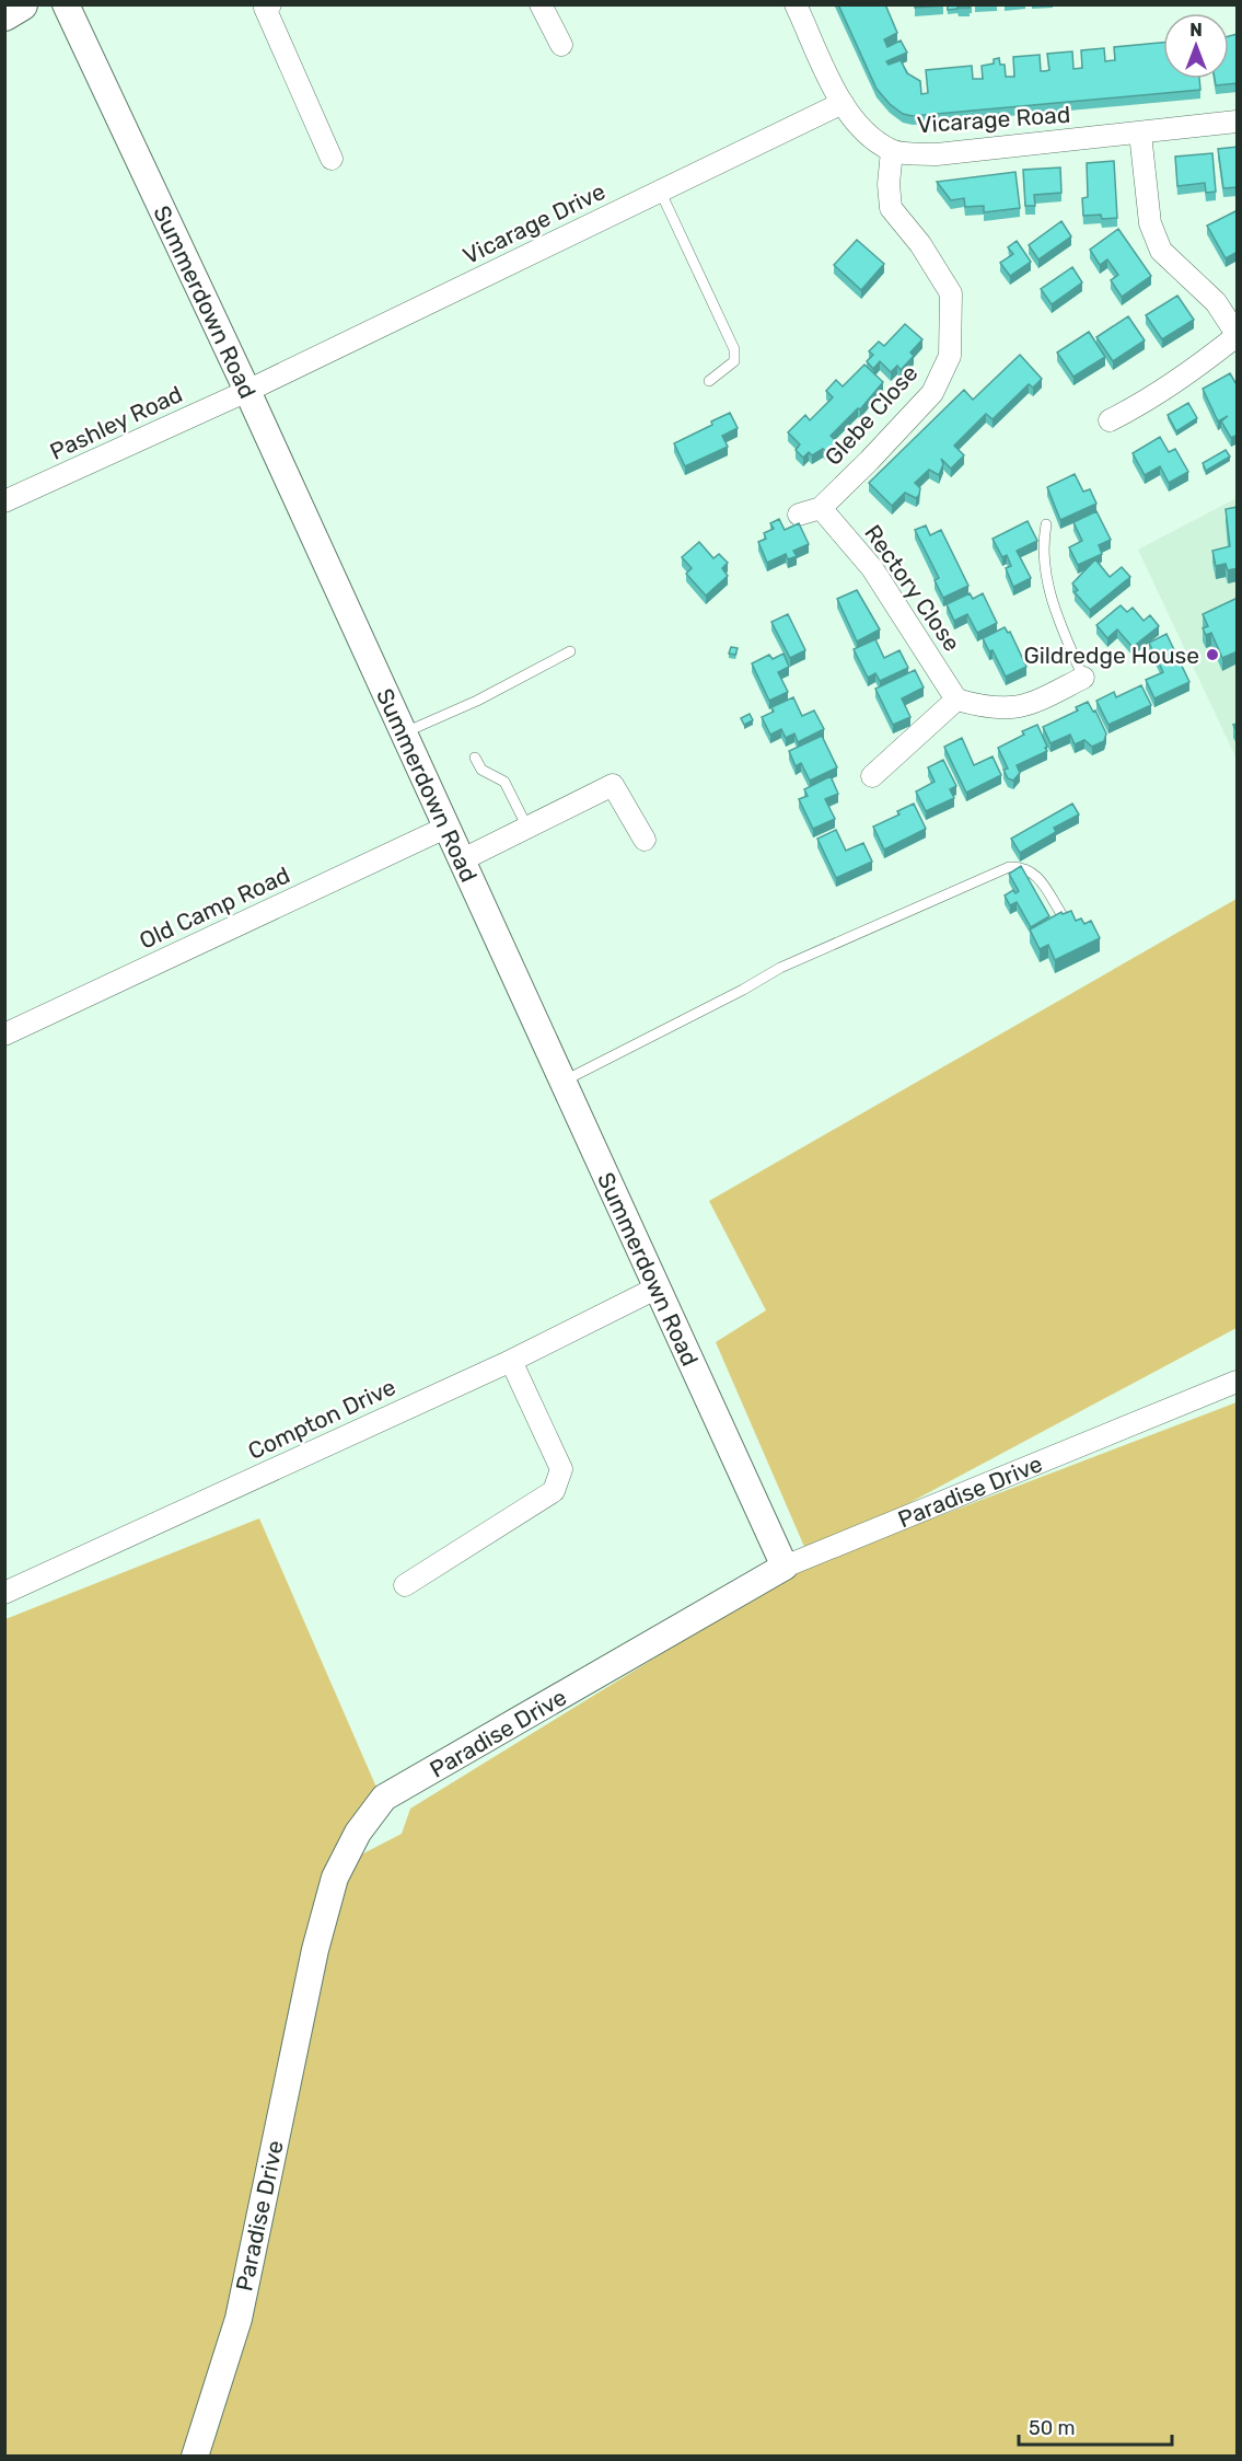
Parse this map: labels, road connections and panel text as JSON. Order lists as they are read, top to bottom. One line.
{"streets":{"street":["Vicarage Road","Vicarage Drive","Summerdown Road","Glebe Close","Pashley Road","Rectory Close","Old Camp Road","Compton Drive","Paradise Drive"]},"crossings":[["Vicarage Road","Vicarage Drive"],["Vicarage Road","Glebe Close"],["Vicarage Drive","Summerdown Road"],["Vicarage Drive","Pashley Road"],["Summerdown Road","Pashley Road"],["Summerdown Road","Old Camp Road"],["Summerdown Road","Compton Drive"],["Summerdown Road","Paradise Drive"],["Glebe Close","Rectory Close"]],"places":["Gildredge House"],"scale_bar":"50 m","north":"top"}
